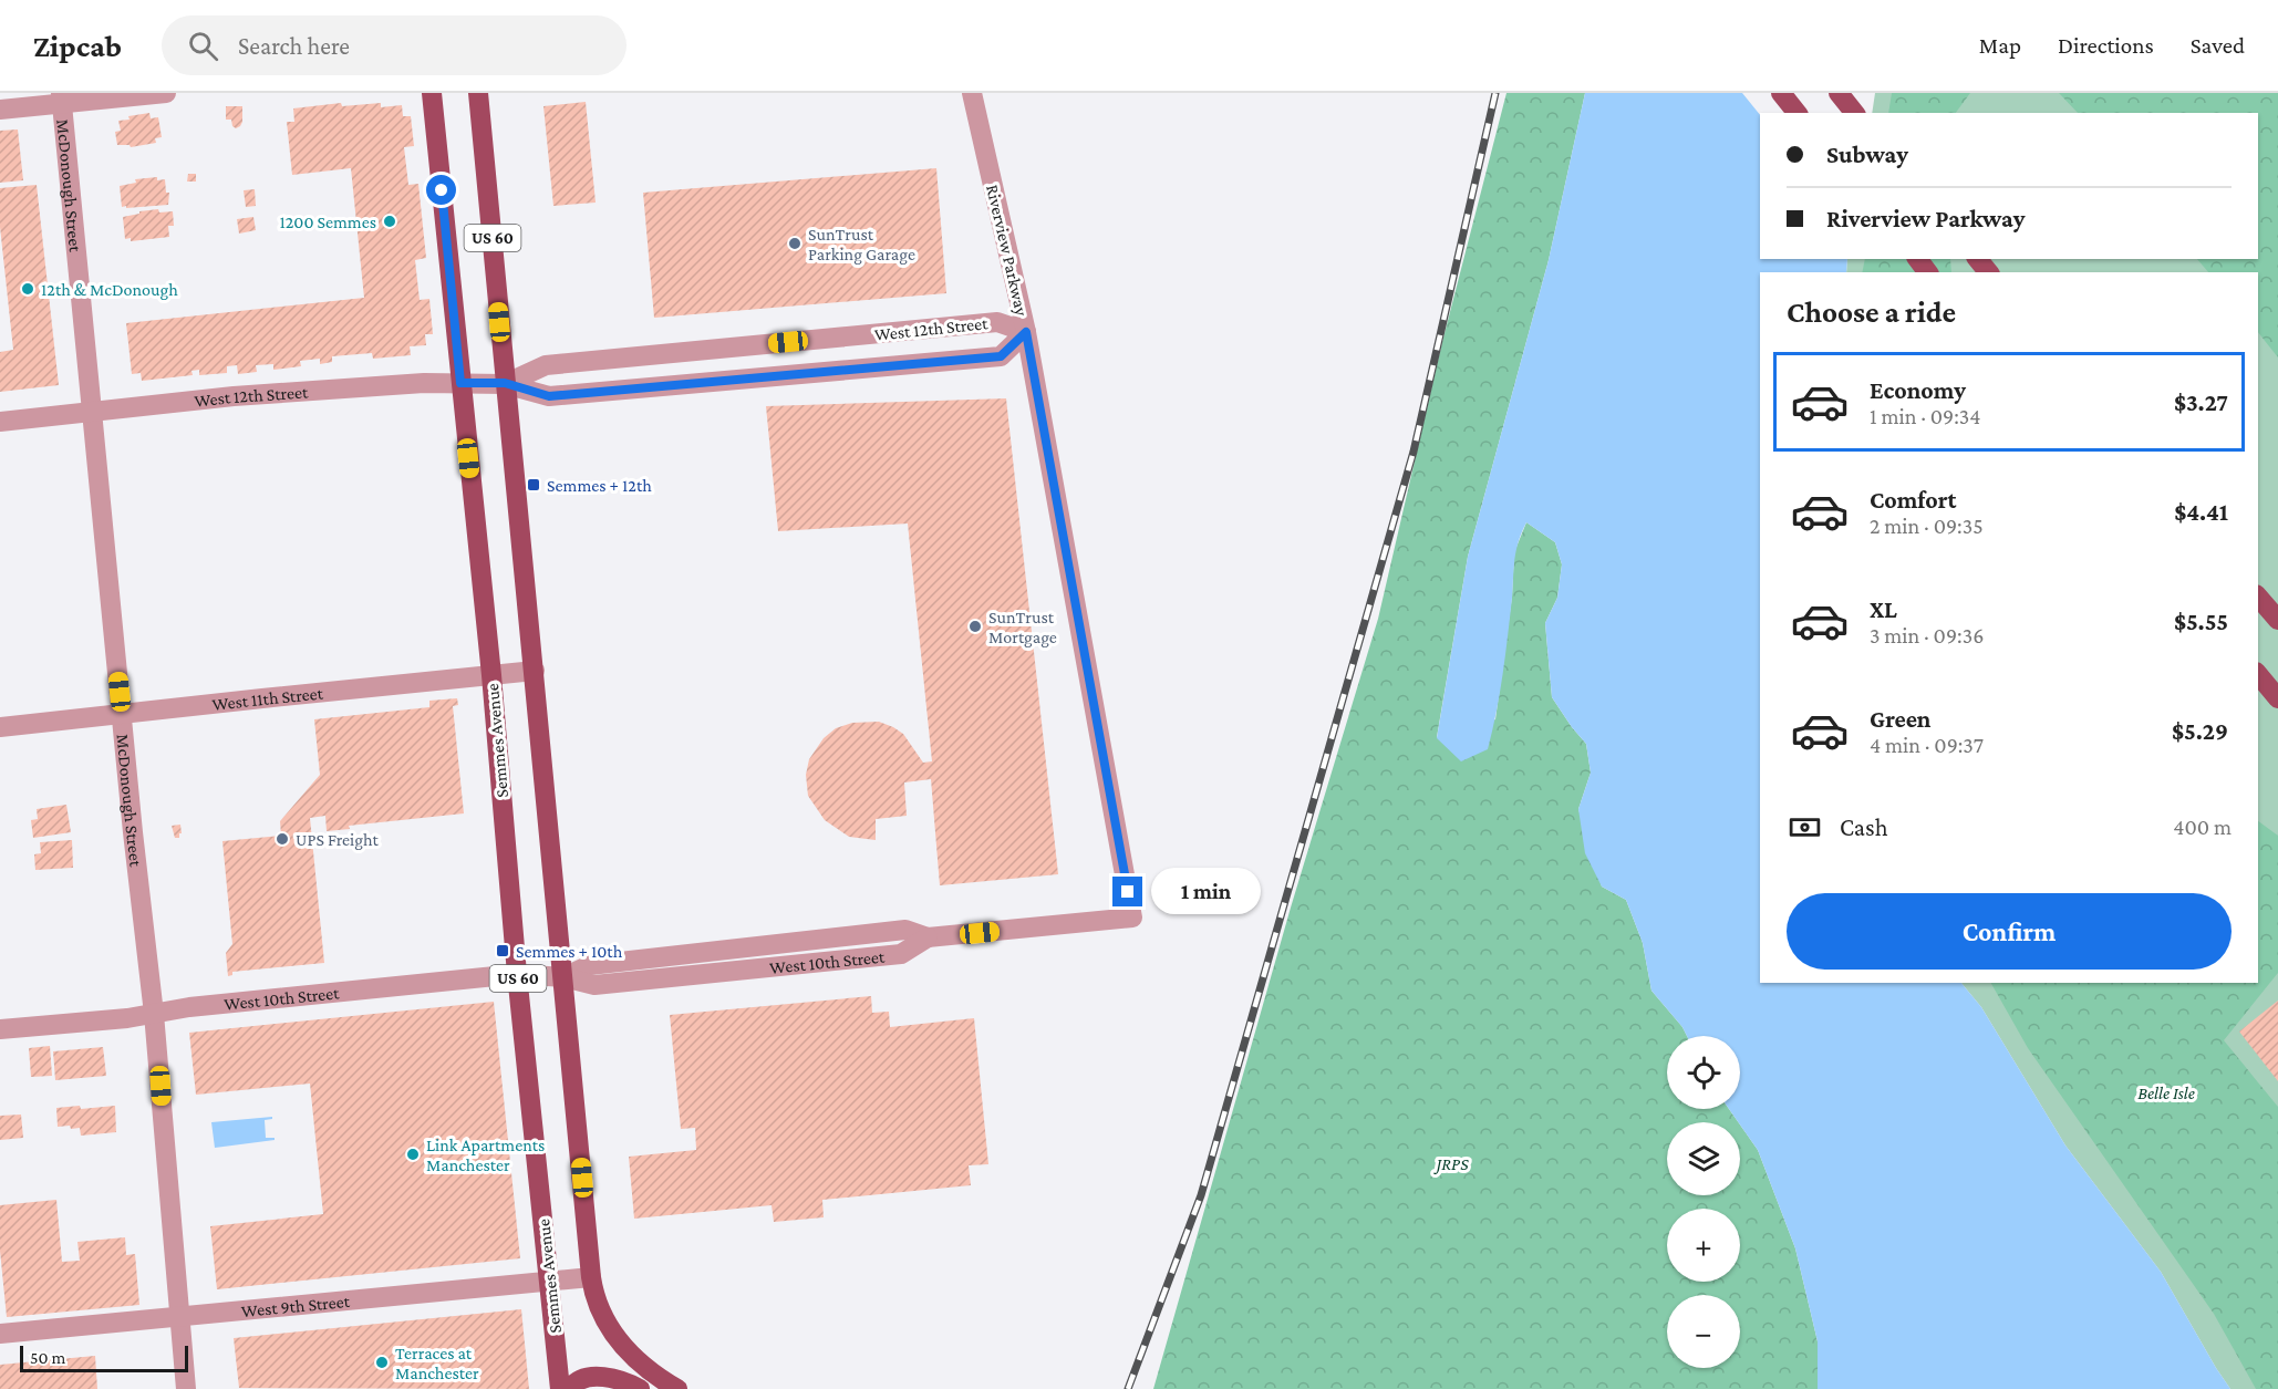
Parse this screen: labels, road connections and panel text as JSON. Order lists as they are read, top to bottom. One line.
{"streets":{"main road":["US 60","Semmes Avenue"],"street":["McDonough Street","Riverview Parkway","West 12th Street","West 11th Street","West 10th Street","West 9th Street"]},"crossings":[["McDonough Street","West 12th Street"],["McDonough Street","West 11th Street"],["McDonough Street","West 10th Street"],["McDonough Street","West 9th Street"],["US 60","West 12th Street"],["US 60","West 11th Street"],["US 60","West 10th Street"],["US 60","West 9th Street"],["Riverview Parkway","West 12th Street"],["Riverview Parkway","West 10th Street"],["West 12th Street","Semmes Avenue"],["West 11th Street","Semmes Avenue"],["Semmes Avenue","West 10th Street"],["Semmes Avenue","West 9th Street"]],"parks":["Belle Isle","JRPS"],"places":{"other":["1200 Semmes","SunTrust Parking Garage","12th & McDonough","SunTrust Mortgage","UPS Freight","Link Apartments Manchester","Terraces at Manchester"],"transit":["Semmes + 12th","Semmes + 10th"]},"scale_bar":"50 m","page":{"header":"Zipcab","search":"Search here","nav":["Map","Directions","Saved"],"banner":["Subway","Riverview Parkway"],"heading":"Choose a ride","list":[{"name":"Economy","note":"1 min · 09:34","value":"$3.27"},{"name":"Comfort","note":"2 min · 09:35","value":"$4.41"},{"name":"XL","note":"3 min · 09:36","value":"$5.55"},{"name":"Green","note":"4 min · 09:37","value":"$5.29"}],"pay":["Cash","400 m"],"bubble":"1 min","buttons":"Confirm","map_buttons":["+","−"],"scale":"50 m"}}
